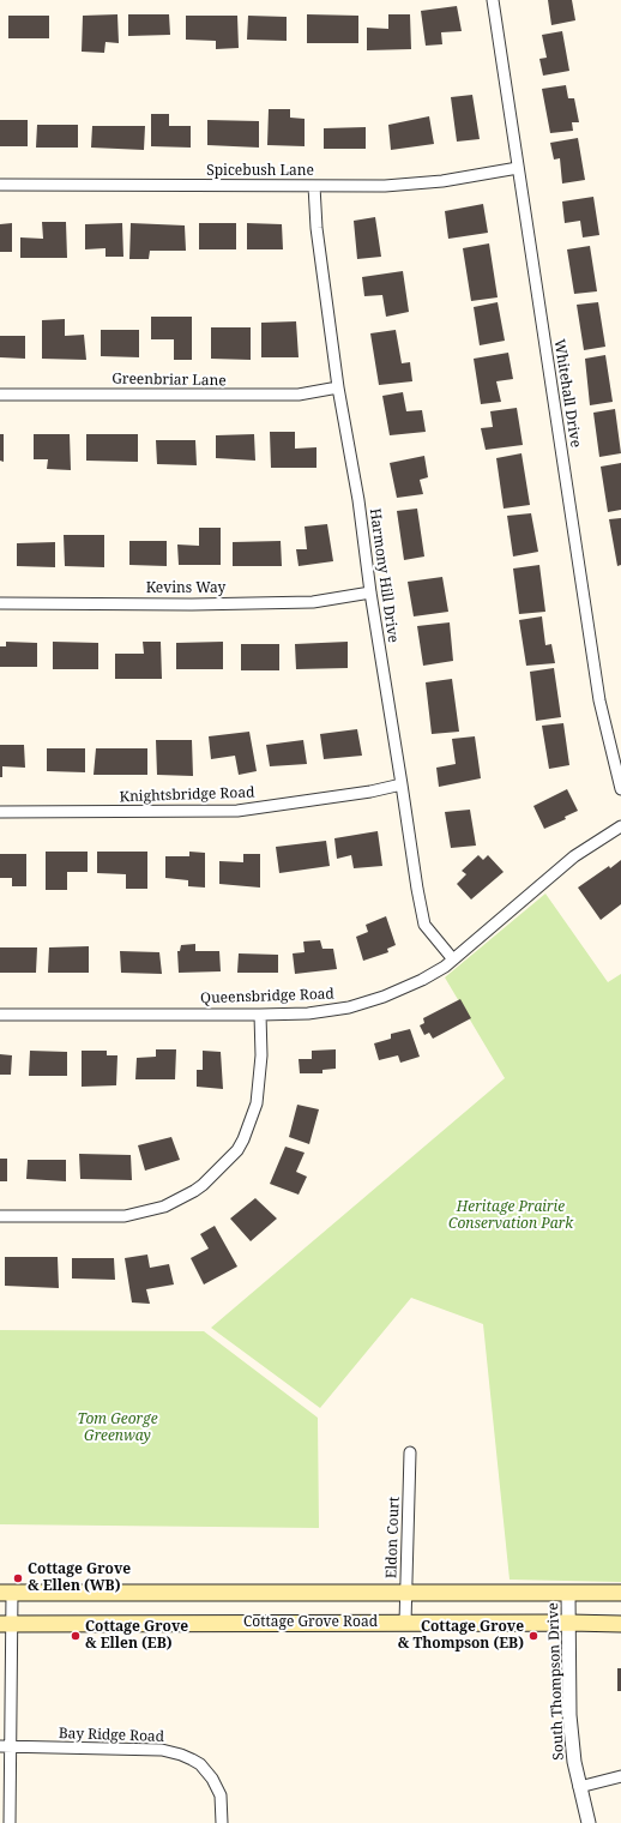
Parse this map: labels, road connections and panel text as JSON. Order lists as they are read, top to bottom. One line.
{"streets":{"main road":["Cottage Grove Road"],"street":["Spicebush Lane","Greenbriar Lane","Whitehall Drive","Harmony Hill Drive","Kevins Way","Knightsbridge Road","Queensbridge Road","Eldon Court","South Thompson Drive","Bay Ridge Road"]},"crossings":[["Spicebush Lane","Whitehall Drive"],["Spicebush Lane","Harmony Hill Drive"],["Greenbriar Lane","Harmony Hill Drive"],["Harmony Hill Drive","Kevins Way"],["Harmony Hill Drive","Knightsbridge Road"],["Harmony Hill Drive","Queensbridge Road"],["Eldon Court","Cottage Grove Road"],["Cottage Grove Road","South Thompson Drive"]],"parks":["Heritage Prairie Conservation Park","Tom George Greenway"],"places":["Cottage Grove & Ellen (WB)","Cottage Grove & Ellen (EB)","Cottage Grove & Thompson (EB)"]}
